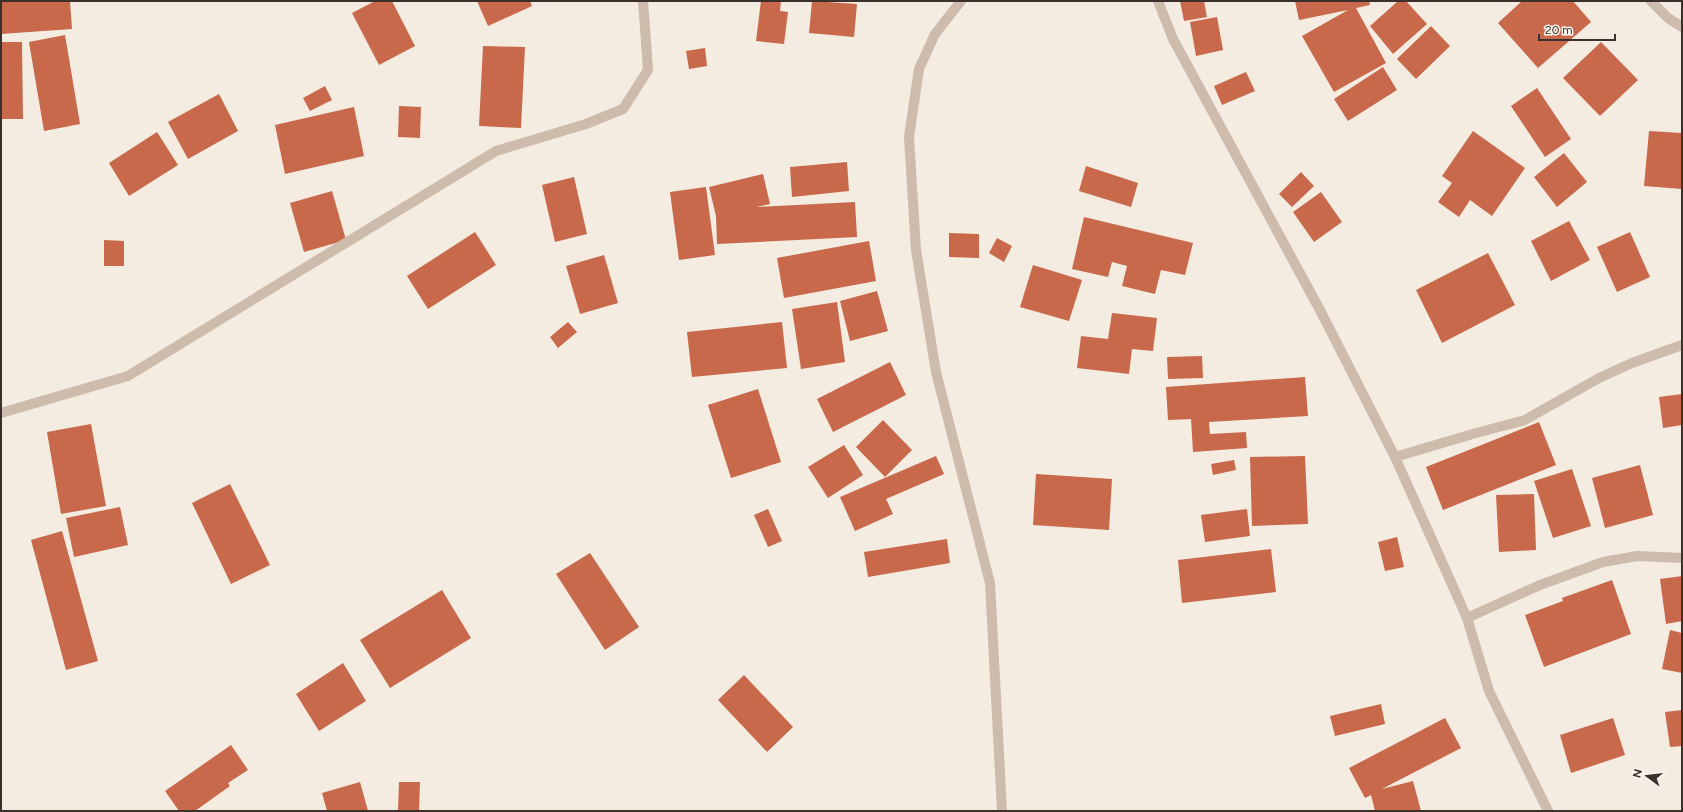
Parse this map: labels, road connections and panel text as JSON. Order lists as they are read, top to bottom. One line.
{"scale_bar":"20 m","north":"left"}
